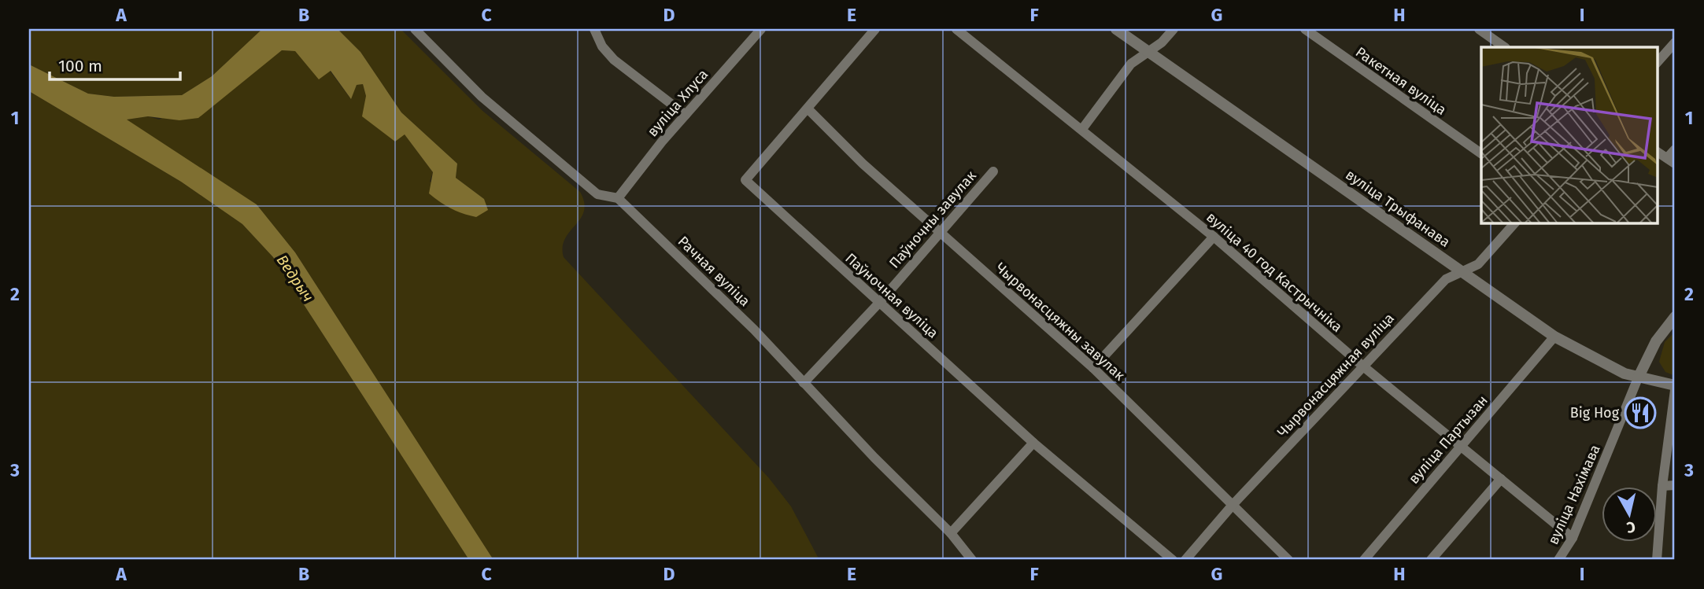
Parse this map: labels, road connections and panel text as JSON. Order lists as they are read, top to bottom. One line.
{"streets":{"street":["Ракетная вуліца","вуліца Хлуса","вуліца Трыфанава","Паўночны завулак","Рачная вуліца","вуліца 40 год Кастрычніка","Паўночная вуліца","Чырвонасцяжны завулак","Чырвонасцяжная вуліца","вуліца Партызан","вуліца Нахімава"]},"crossings":[["вуліца Хлуса","Рачная вуліца"],["вуліца Трыфанава","Чырвонасцяжная вуліца"],["вуліца Трыфанава","вуліца Партызан"],["вуліца Трыфанава","вуліца Нахімава"],["Паўночны завулак","Рачная вуліца"],["Паўночны завулак","Паўночная вуліца"],["Паўночны завулак","Чырвонасцяжны завулак"],["вуліца 40 год Кастрычніка","Чырвонасцяжная вуліца"],["вуліца 40 год Кастрычніка","вуліца Партызан"],["вуліца 40 год Кастрычніка","вуліца Нахімава"],["Паўночная вуліца","Чырвонасцяжны завулак"],["Чырвонасцяжны завулак","Чырвонасцяжная вуліца"]],"water":["Ведрыч"],"places":{"restaurant":["Big Hog"]},"scale_bar":"100 m","north":"bottom","grid":{"columns":["A","B","C","D","E","F","G","H","I"],"rows":["1","2","3"]}}
